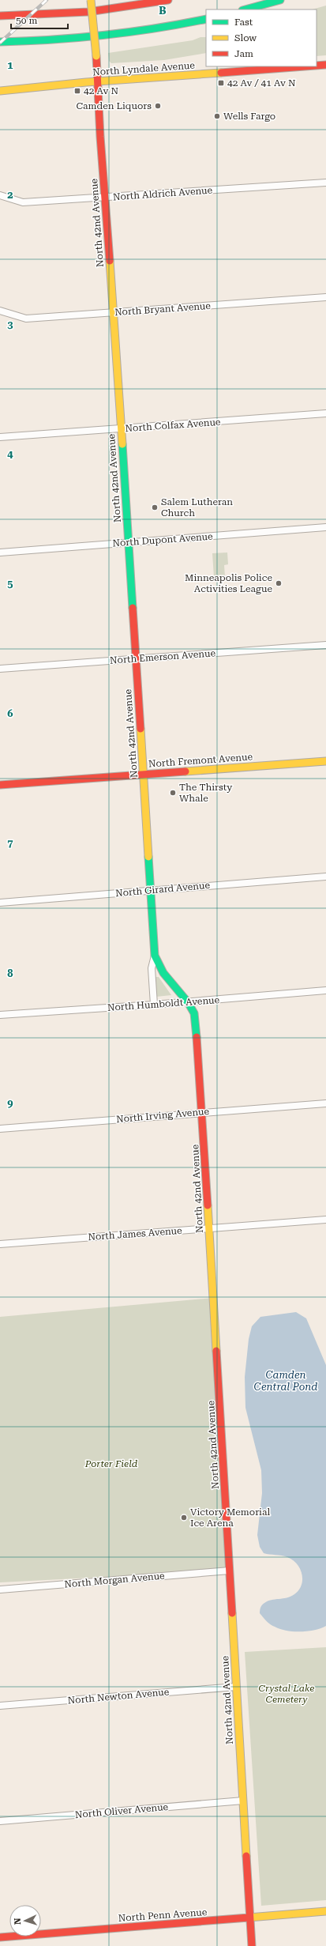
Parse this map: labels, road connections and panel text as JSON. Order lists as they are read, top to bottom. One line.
{"streets":{"main road":["North Lyndale Avenue","North 42nd Avenue","North Fremont Avenue","North Penn Avenue"],"street":["North Aldrich Avenue","North Bryant Avenue","North Colfax Avenue","North Dupont Avenue","North Emerson Avenue","North Girard Avenue","North Humboldt Avenue","North Irving Avenue","North James Avenue","North Morgan Avenue","North Newton Avenue","North Oliver Avenue"]},"crossings":[["North Lyndale Avenue","North 42nd Avenue"],["North Aldrich Avenue","North 42nd Avenue"],["North 42nd Avenue","North Bryant Avenue"],["North 42nd Avenue","North Colfax Avenue"],["North 42nd Avenue","North Dupont Avenue"],["North 42nd Avenue","North Emerson Avenue"],["North 42nd Avenue","North Fremont Avenue"],["North 42nd Avenue","North Girard Avenue"],["North 42nd Avenue","North Humboldt Avenue"],["North 42nd Avenue","North Irving Avenue"],["North 42nd Avenue","North James Avenue"],["North 42nd Avenue","North Morgan Avenue"],["North 42nd Avenue","North Newton Avenue"],["North 42nd Avenue","North Oliver Avenue"],["North 42nd Avenue","North Penn Avenue"]],"water":["Camden Central Pond"],"parks":["Porter Field","Crystal Lake Cemetery"],"places":{"transit":["42 Av / 41 Av N","42 Av N"],"other":["Camden Liquors","Wells Fargo","Salem Lutheran Church","Minneapolis Police Activities League","The Thirsty Whale","Victory Memorial Ice Arena"]},"legend":["Fast","Slow","Jam"],"scale_bar":"50 m","north":"left","grid":{"columns":["B"],"rows":["1","2","3","4","5","6","7","8","9"]}}
